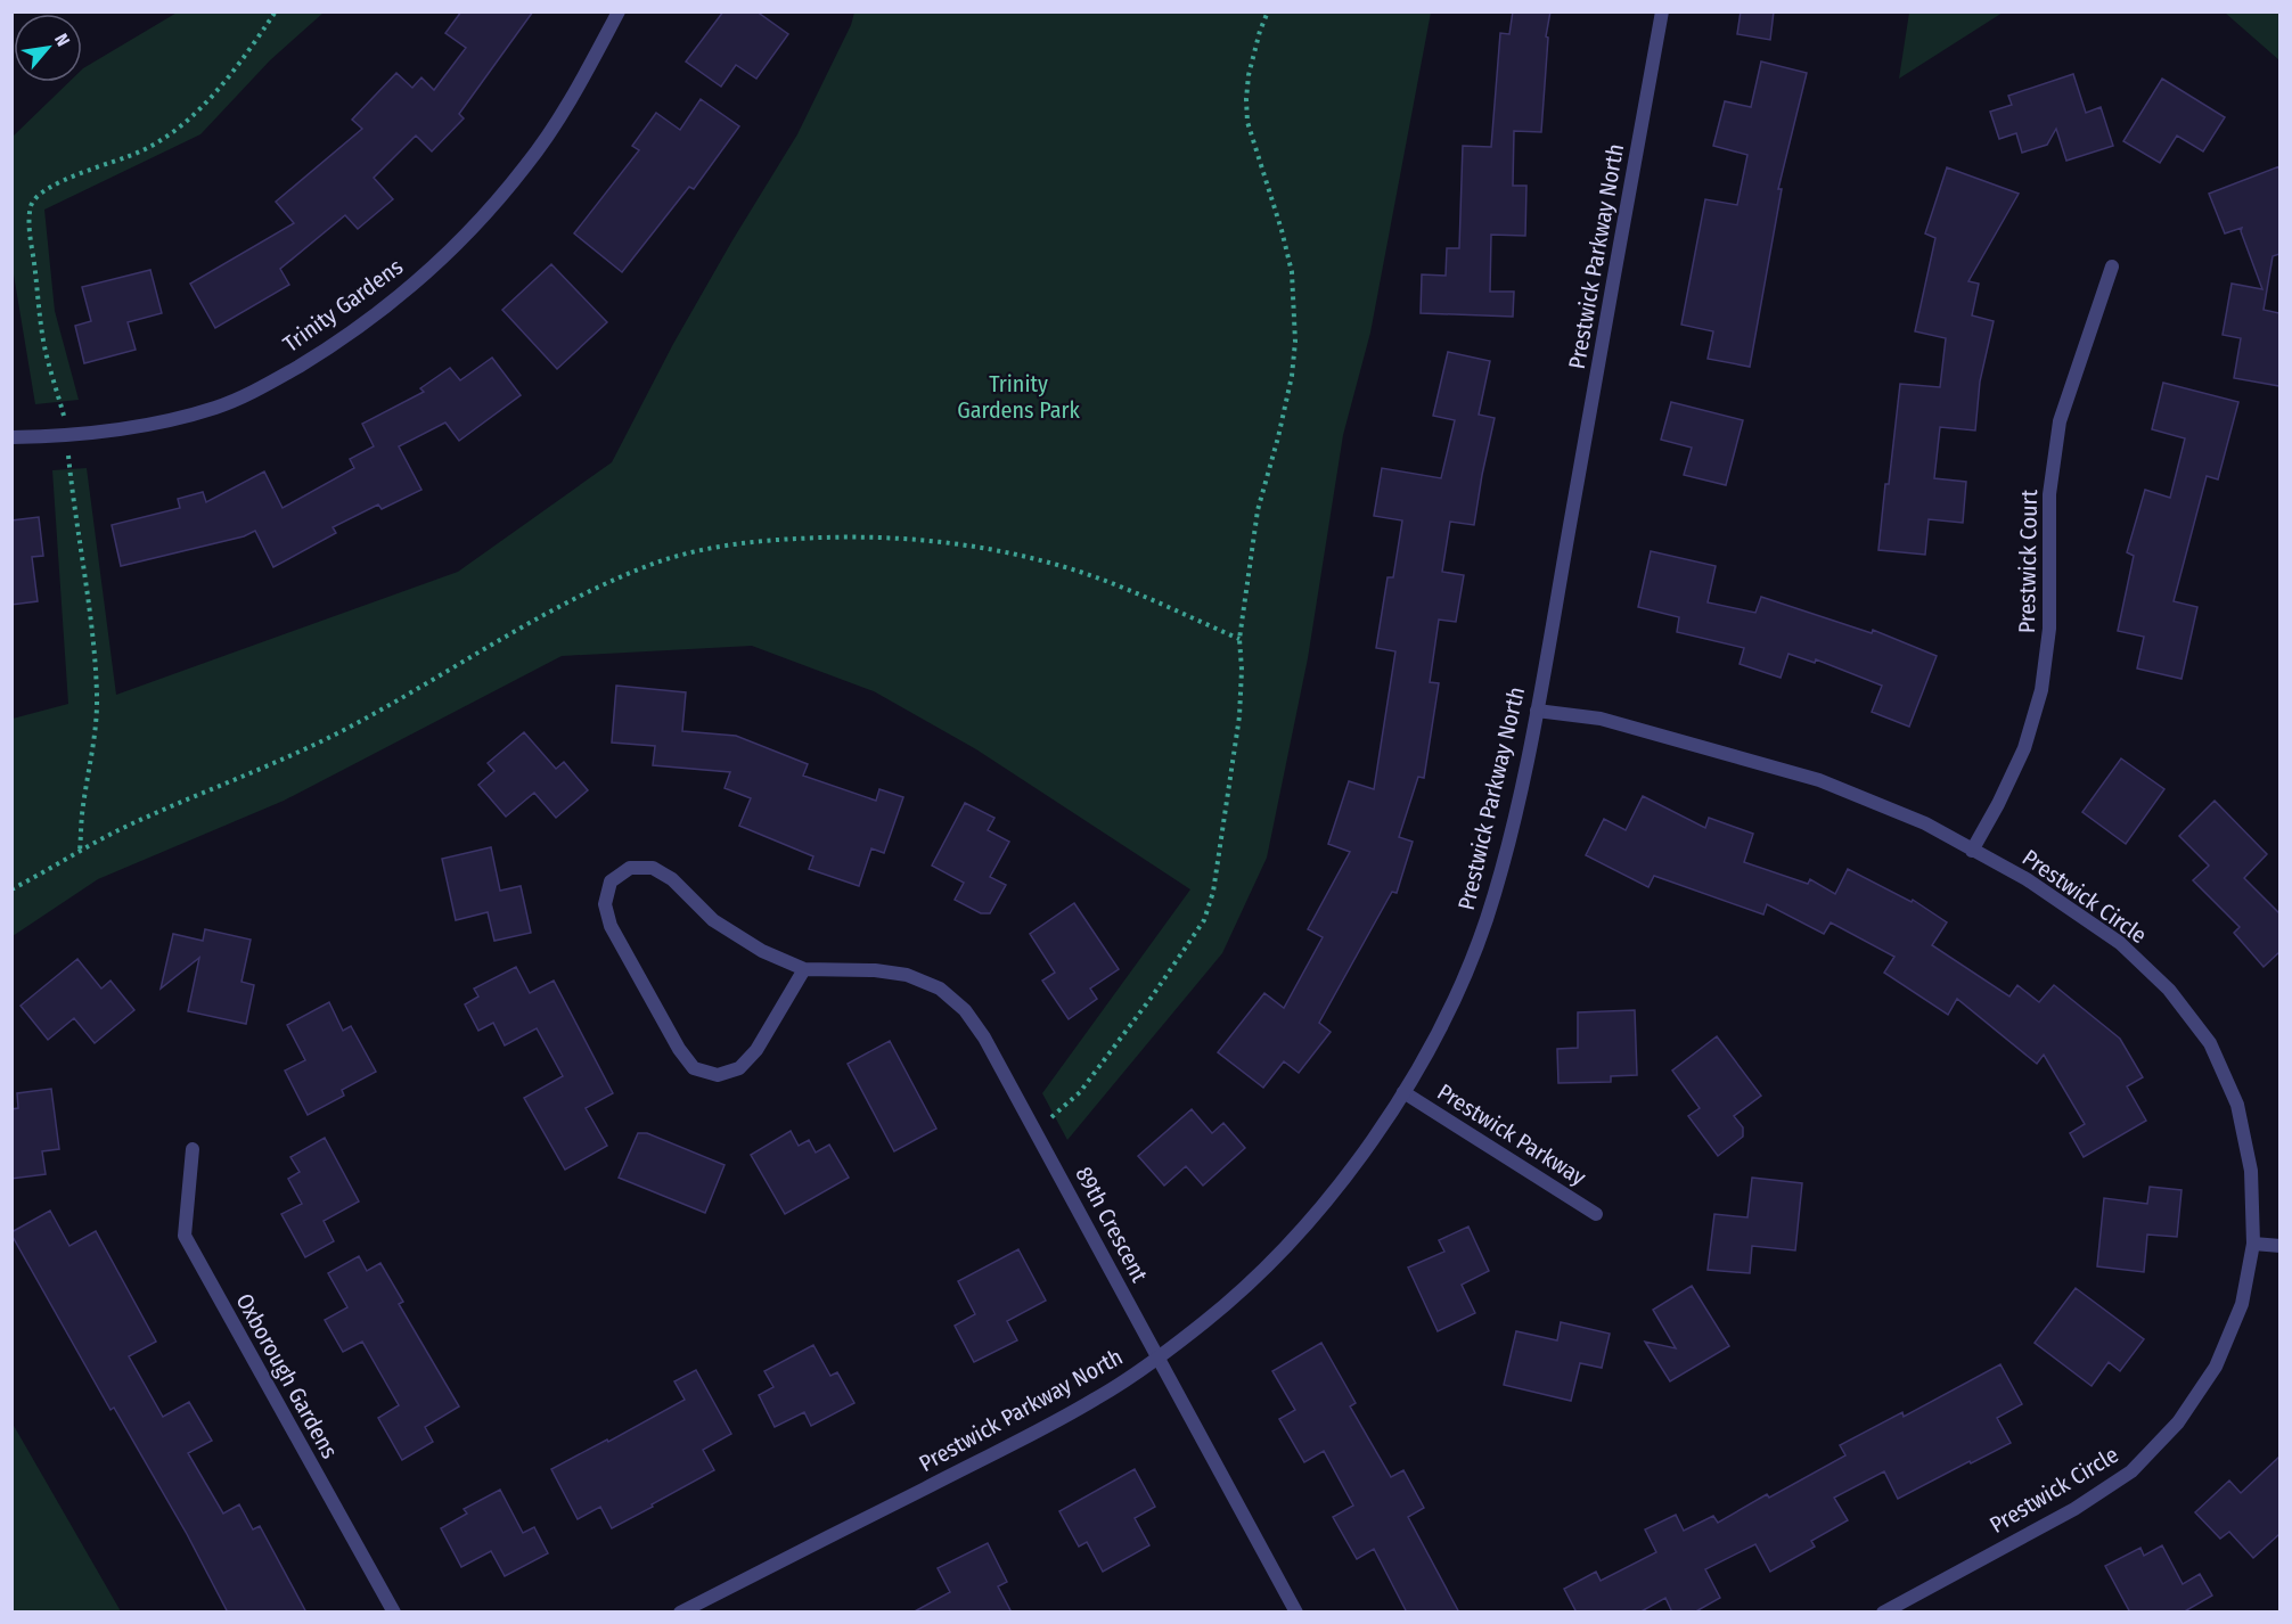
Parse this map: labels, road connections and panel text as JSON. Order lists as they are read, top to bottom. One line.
{"streets":{"street":["Prestwick Parkway North","Trinity Gardens","Prestwick Court","Prestwick Circle","Prestwick Parkway","89th Crescent","Oxborough Gardens"]},"crossings":[["Prestwick Parkway North","Prestwick Circle"],["Prestwick Parkway North","Prestwick Parkway"],["Prestwick Parkway North","89th Crescent"],["Prestwick Court","Prestwick Circle"]],"parks":["Trinity Gardens Park"],"north":"top right"}
